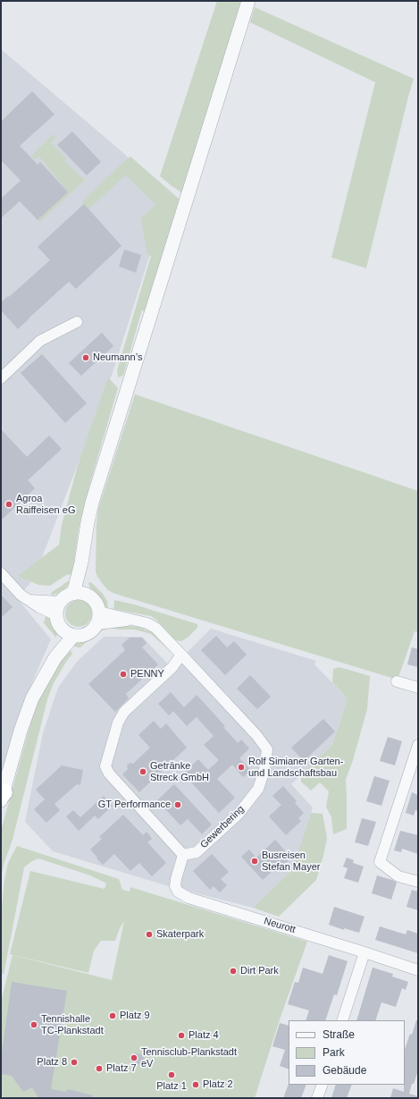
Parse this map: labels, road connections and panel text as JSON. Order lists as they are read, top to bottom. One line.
{"streets":{"street":["Gewerbering","Neurott"]},"crossings":[["Gewerbering","Neurott"]],"places":["Neumann’s","Agroa Raiffeisen eG","PENNY","Rolf Simianer Garten- und Landschaftsbau","Getränke Streck GmbH","GT Performance","Busreisen Stefan Mayer","Skaterpark","Dirt Park","Platz 9","Tennishalle TC-Plankstadt","Platz 4","Tennisclub-Plankstadt eV","Platz 8","Platz 7","Platz 1","Platz 2"],"legend":["Straße","Park","Gebäude"]}
